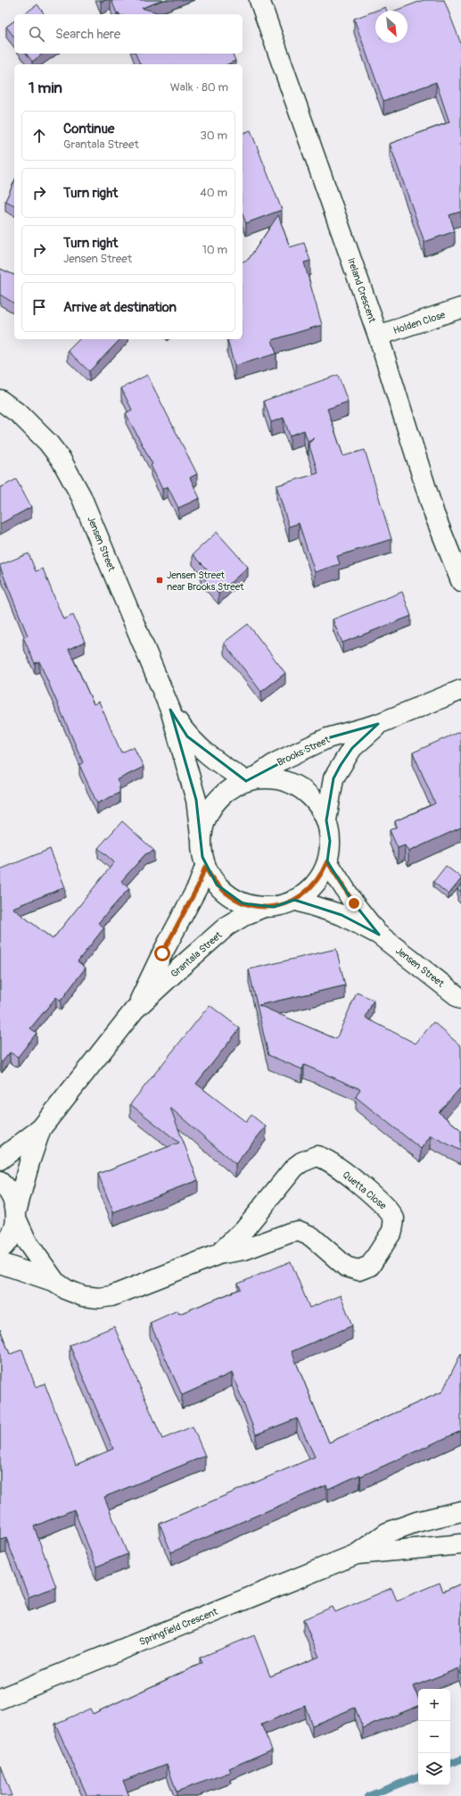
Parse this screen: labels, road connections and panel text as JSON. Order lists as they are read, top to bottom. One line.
{"streets":{"street":["Ireland Crescent","Holden Close","Jensen Street","Brooks Street","Grantala Street","Quetta Close","Springfield Crescent"]},"crossings":[["Ireland Crescent","Holden Close"],["Jensen Street","Brooks Street"],["Grantala Street","Quetta Close"]],"places":{"transit":["Jensen Street near Brooks Street"]},"north":"bottom right","page":{"search":"Search here","heading":["1 min","Walk · 80 m"],"list":[["Continue","Grantala Street","30 m"],["Turn right","40 m"],["Turn right","Jensen Street","10 m"],"Arrive at destination"],"map_buttons":["+","−"]}}
